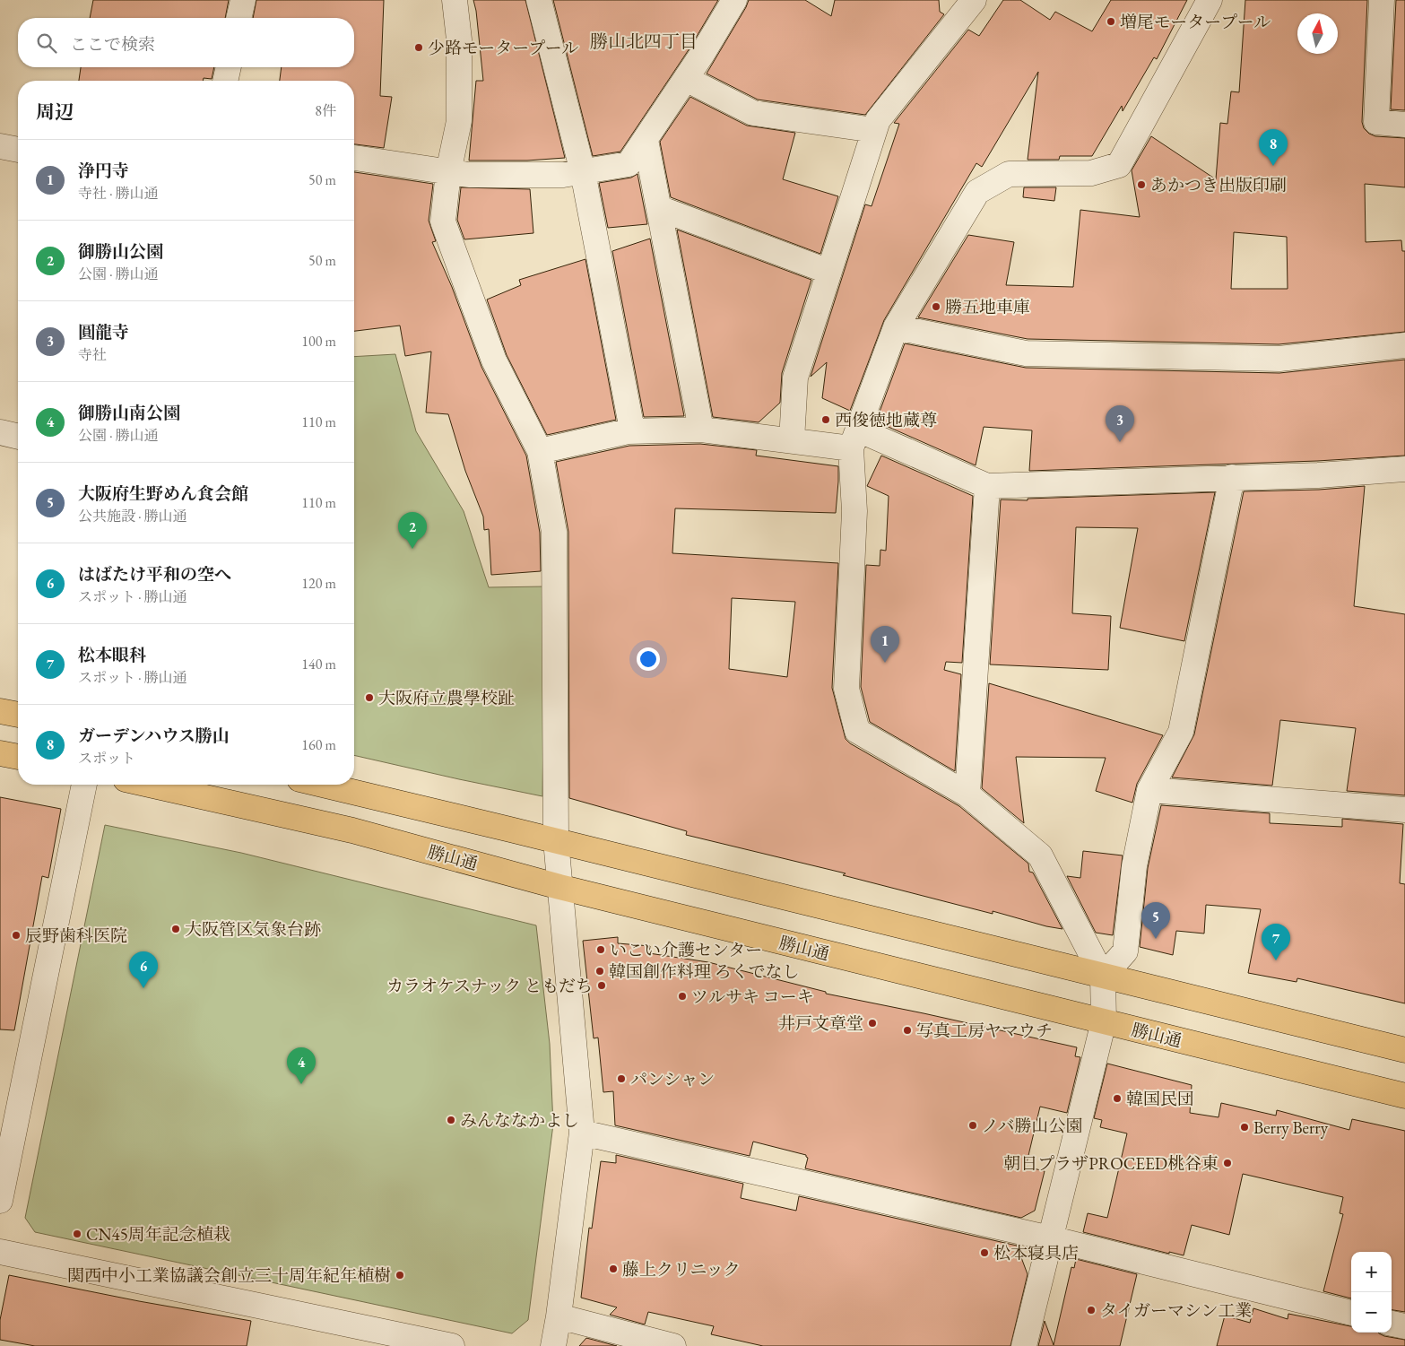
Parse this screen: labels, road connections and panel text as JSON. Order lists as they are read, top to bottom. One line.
{"streets":{"main road":["勝山通"]},"districts":["勝山北四丁目"],"places":["増尾モータープール","少路モータープール","あかつき出版印刷","勝五地車庫","西俊徳地蔵尊","大阪府立農學校趾","大阪管区気象台跡","辰野歯科医院","いこい介護センター","韓国創作料理 ろくでなし","カラオケスナック ともだち","ツルサキ コーキ","井戸文章堂","写真工房ヤマウチ","パンシャン","韓国民団","みんななかよし","ノバ勝山公園","Berry Berry","朝日プラザPROCEED桃谷東","CN45周年記念植栽","松本寝具店","藤上クリニック","関西中小工業協議会創立三十周年紀年植樹","タイガーマシン工業"],"north":"top","page":{"search":"ここで検索","heading":["周辺","8件"],"pins":["8","3","2","1","5","7","6","4"],"list":[{"mark":"1","name":"浄円寺","note":"寺社 · 勝山通","value":"50 m"},{"mark":"2","name":"御勝山公園","note":"公園 · 勝山通","value":"50 m"},{"mark":"3","name":"圓龍寺","note":"寺社","value":"100 m"},{"mark":"4","name":"御勝山南公園","note":"公園 · 勝山通","value":"110 m"},{"mark":"5","name":"大阪府生野めん食会館","note":"公共施設 · 勝山通","value":"110 m"},{"mark":"6","name":"はばたけ平和の空へ","note":"スポット · 勝山通","value":"120 m"},{"mark":"7","name":"松本眼科","note":"スポット · 勝山通","value":"140 m"},{"mark":"8","name":"ガーデンハウス勝山","note":"スポット","value":"160 m"}],"map_buttons":["+","−"]}}
